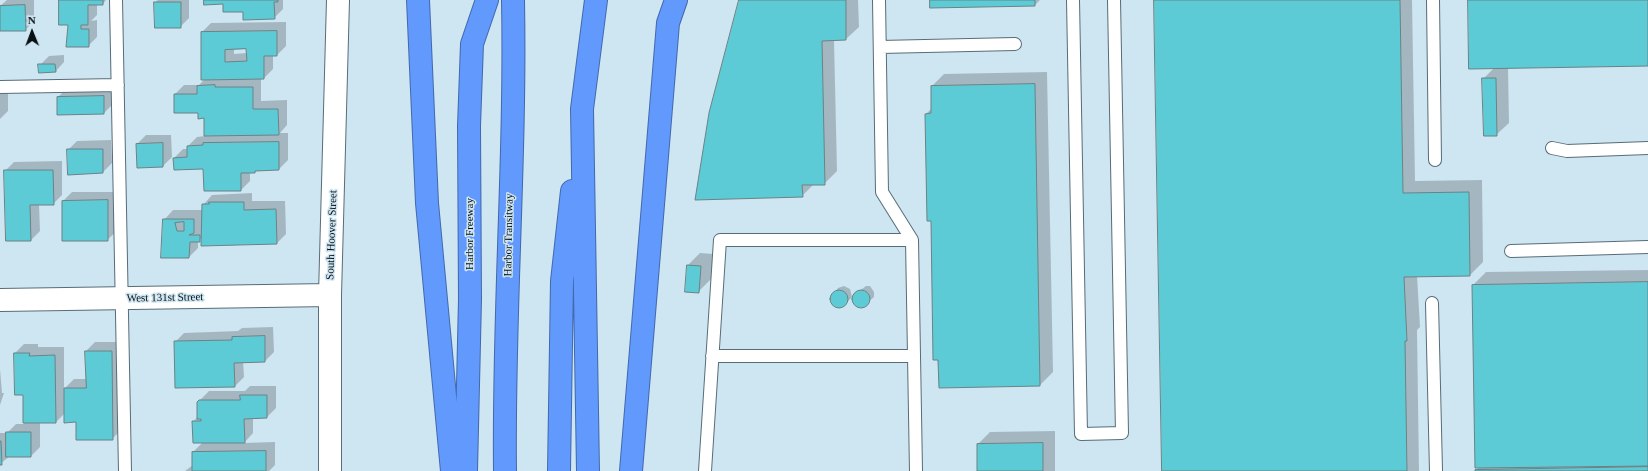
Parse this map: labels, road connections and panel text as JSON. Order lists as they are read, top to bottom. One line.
{"streets":{"highway":["Harbor Freeway","Harbor Transitway"],"street":["South Hoover Street","West 131st Street"]},"crossings":[["South Hoover Street","West 131st Street"]],"north":"top"}
